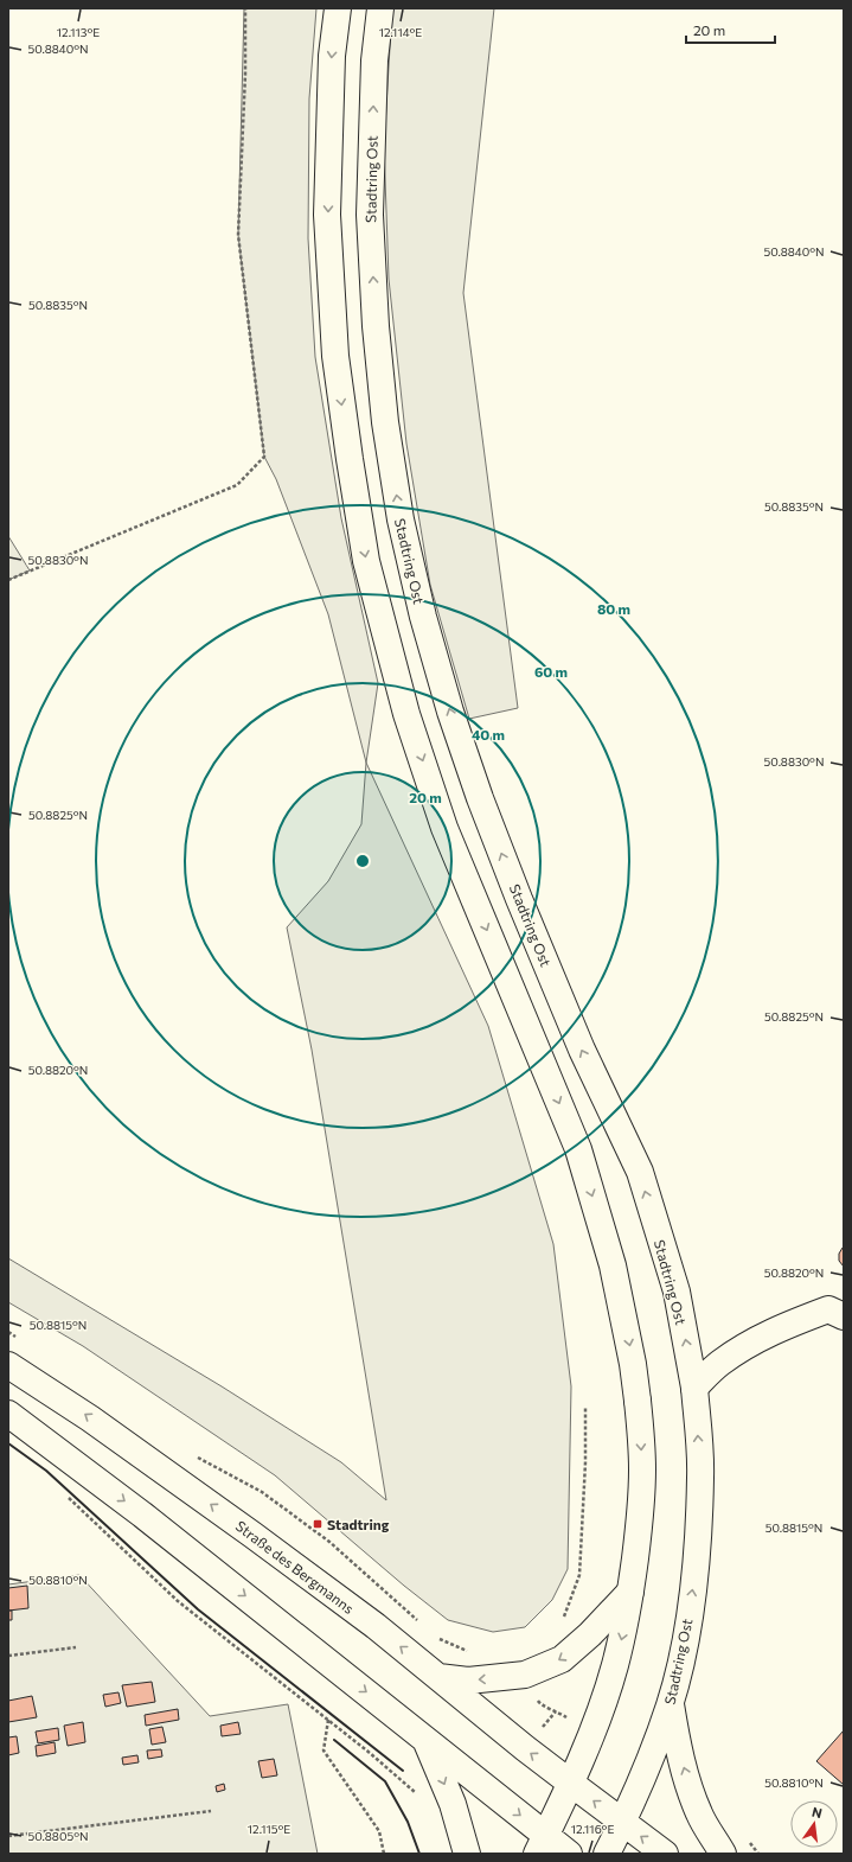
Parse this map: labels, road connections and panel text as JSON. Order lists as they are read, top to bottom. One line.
{"streets":{"main road":["Stadtring Ost","Straße des Bergmanns"]},"crossings":[["Stadtring Ost","Straße des Bergmanns"]],"places":{"transit":["Stadtring"]},"scale_bar":"20 m","north":"top","coordinates":["12.114°E","12.113°E","50.8840°N","50.8835°N","50.8830°N","50.8825°N","50.8820°N","50.8815°N","50.8810°N","12.115°E","12.116°E","50.8805°N"],"rings":["80 m","60 m","40 m","20 m"]}
